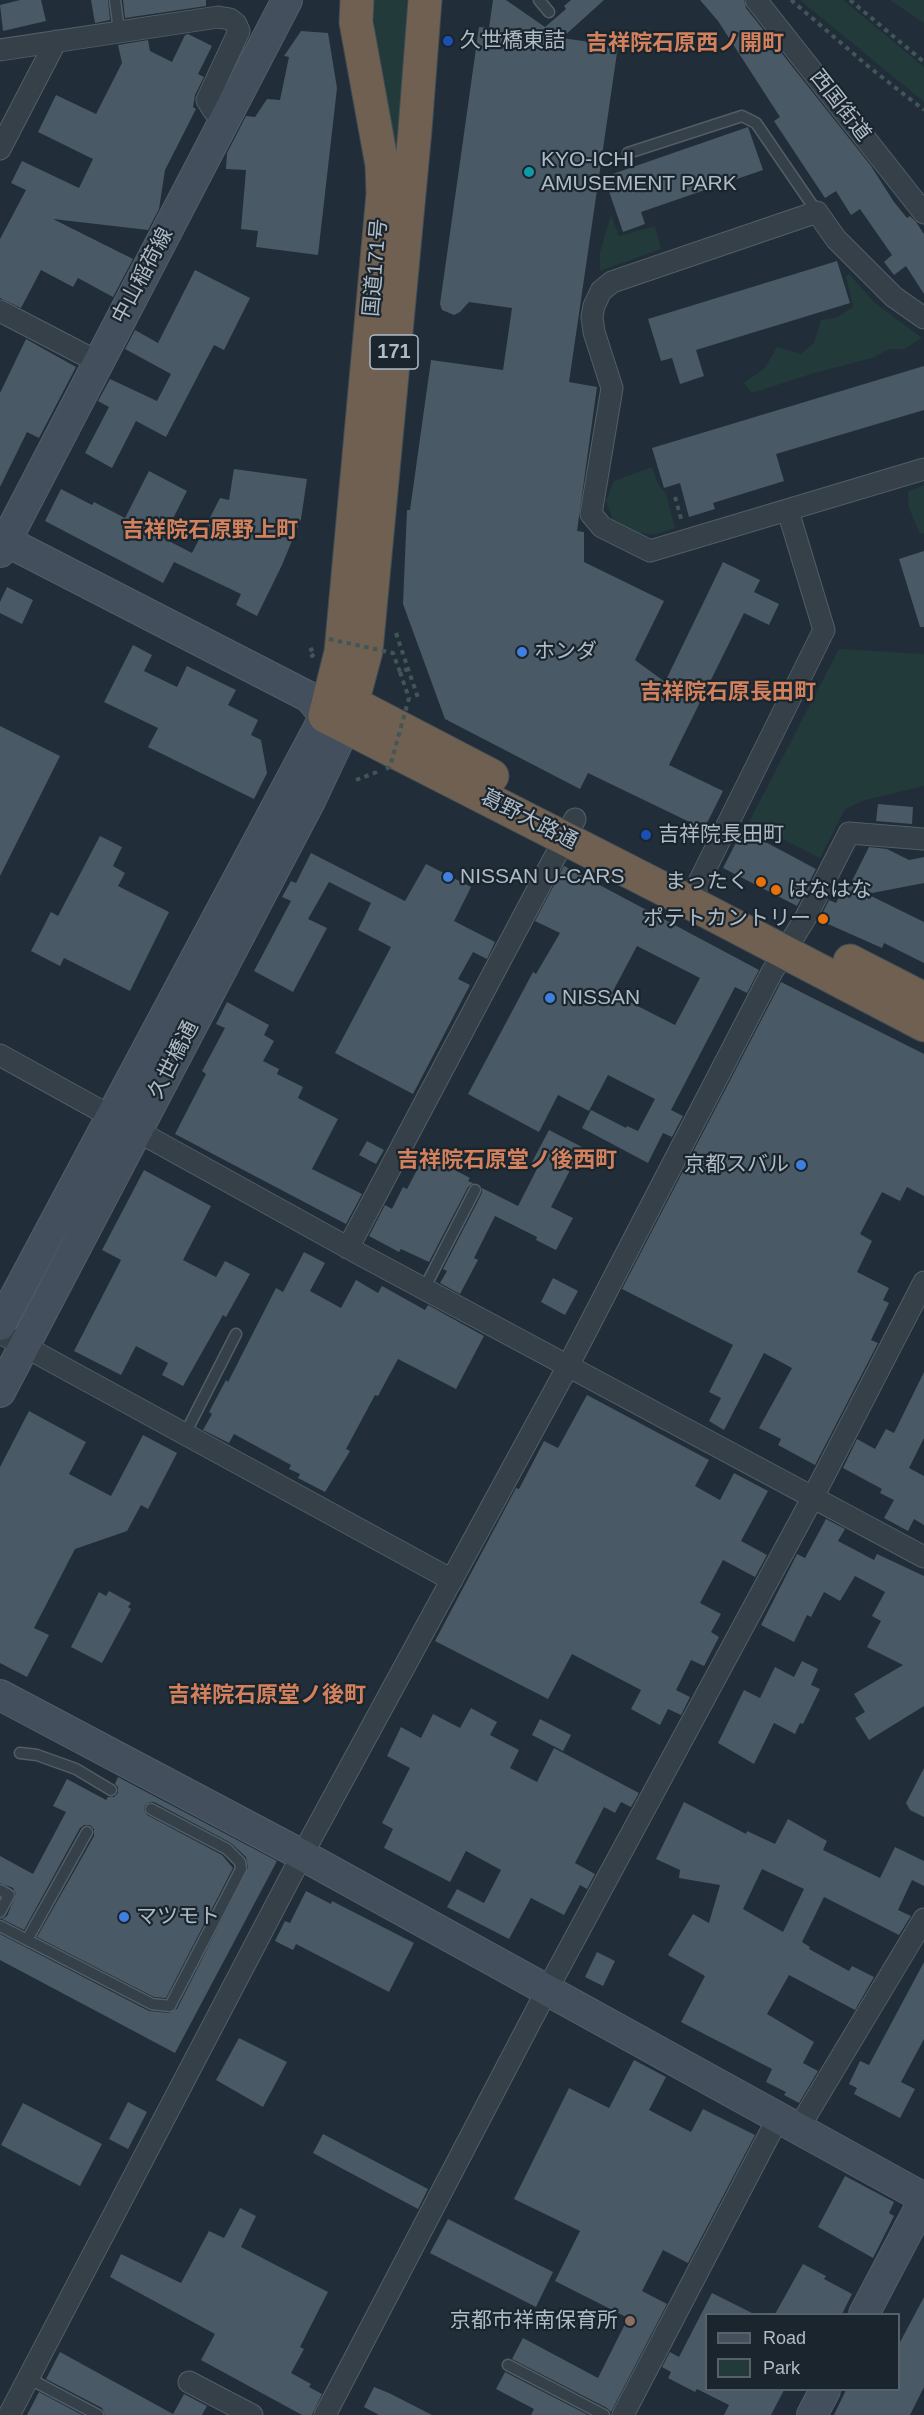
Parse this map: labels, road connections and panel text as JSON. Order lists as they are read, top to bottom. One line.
{"streets":{"highway":["国道171号","171","葛野大路通"],"street":["西国街道","中山稲荷線","久世橋通"]},"crossings":[["国道171号","葛野大路通"],["国道171号","久世橋通"],["葛野大路通","久世橋通"]],"districts":["吉祥院石原西ノ開町","吉祥院石原野上町","吉祥院石原長田町","吉祥院石原堂ノ後西町","吉祥院石原堂ノ後町"],"places":["久世橋東詰","KYO-ICHI AMUSEMENT PARK","ホンダ","吉祥院長田町","NISSAN U-CARS","まったく","はなはな","ポテトカントリー","NISSAN","京都スバル","マツモト","京都市祥南保育所"],"legend":["Road","Park"]}
